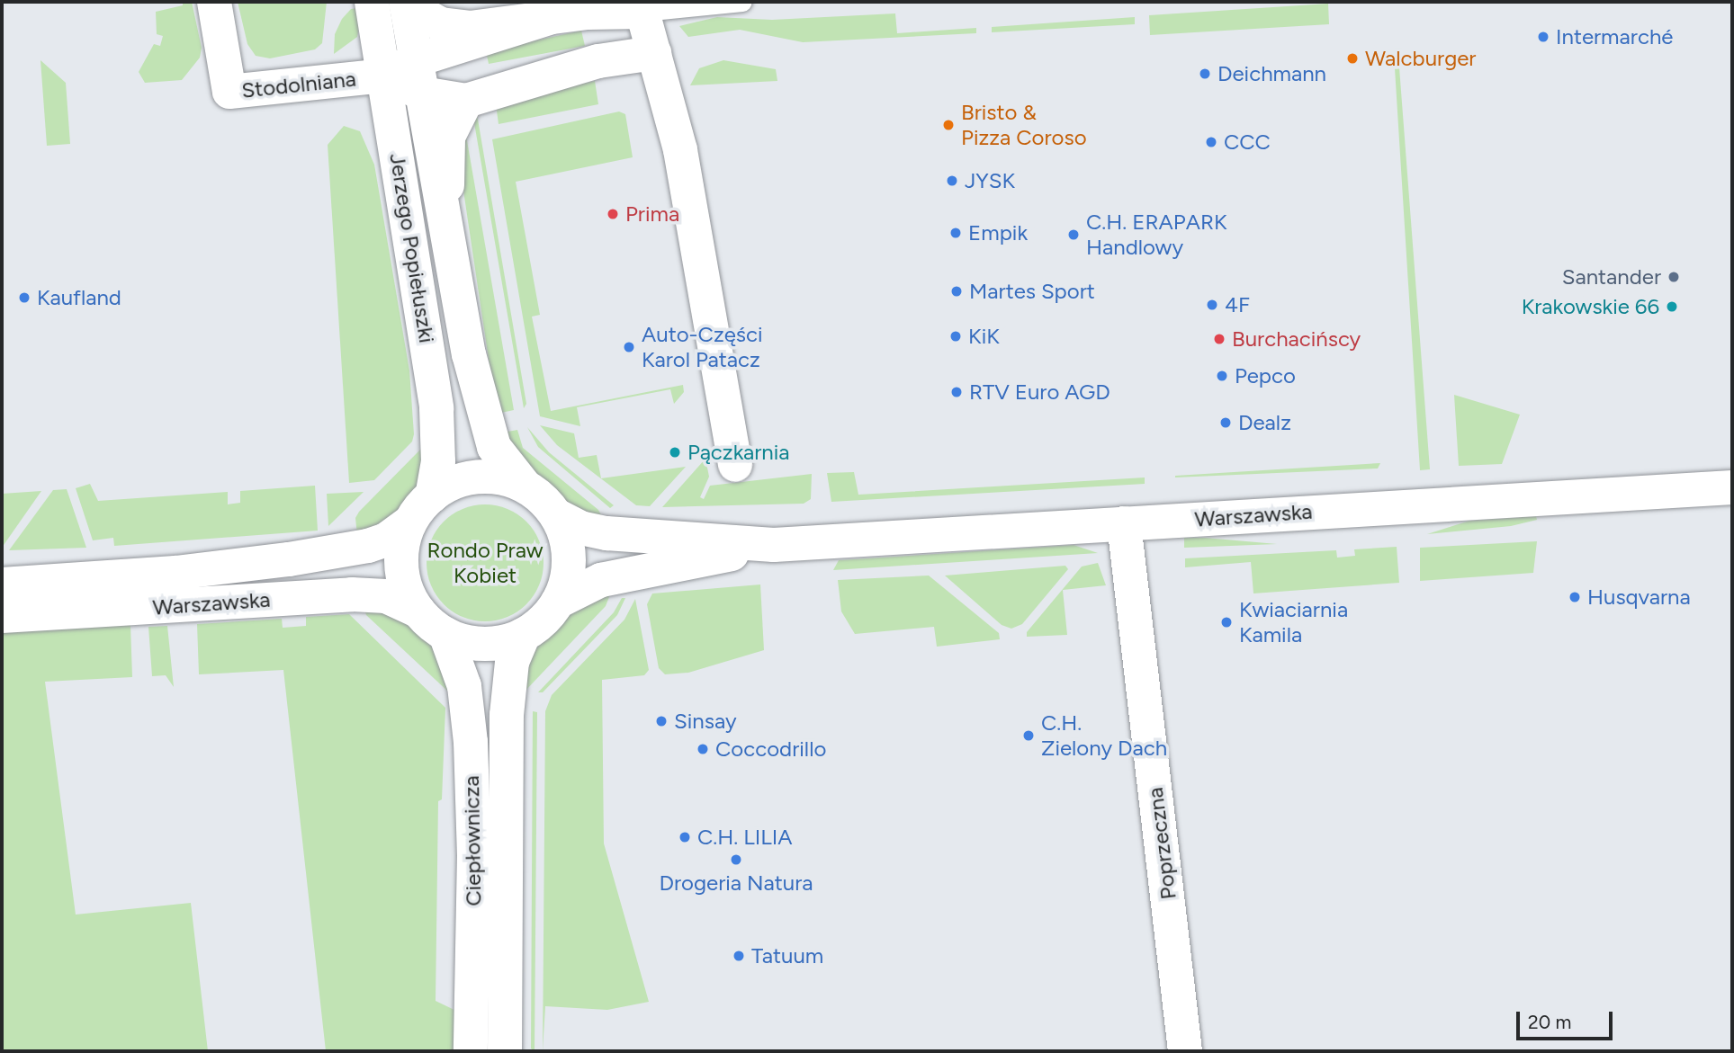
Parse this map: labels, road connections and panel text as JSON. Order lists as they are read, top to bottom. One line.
{"streets":{"street":["Stodolniana","Jerzego Popiełuszki","Warszawska","Ciepłownicza","Poprzeczna"]},"crossings":[["Stodolniana","Jerzego Popiełuszki"],["Jerzego Popiełuszki","Warszawska"],["Jerzego Popiełuszki","Ciepłownicza"],["Warszawska","Ciepłownicza"],["Warszawska","Poprzeczna"]],"parks":["Rondo Praw Kobiet"],"places":["Intermarché","Walcburger","Deichmann","Bristo & Pizza Coroso","CCC","JYSK","Prima","Empik","C.H. ERAPARK Handlowy","Santander","Martes Sport","Kaufland","4F","Krakowskie 66","KiK","Burchacińscy","Auto-Części Karol Patacz","Pepco","RTV Euro AGD","Dealz","Pączkarnia","Husqvarna","Kwiaciarnia Kamila","Sinsay","C.H. Zielony Dach","Coccodrillo","C.H. LILIA","Drogeria Natura","Tatuum"],"scale_bar":"20 m"}
